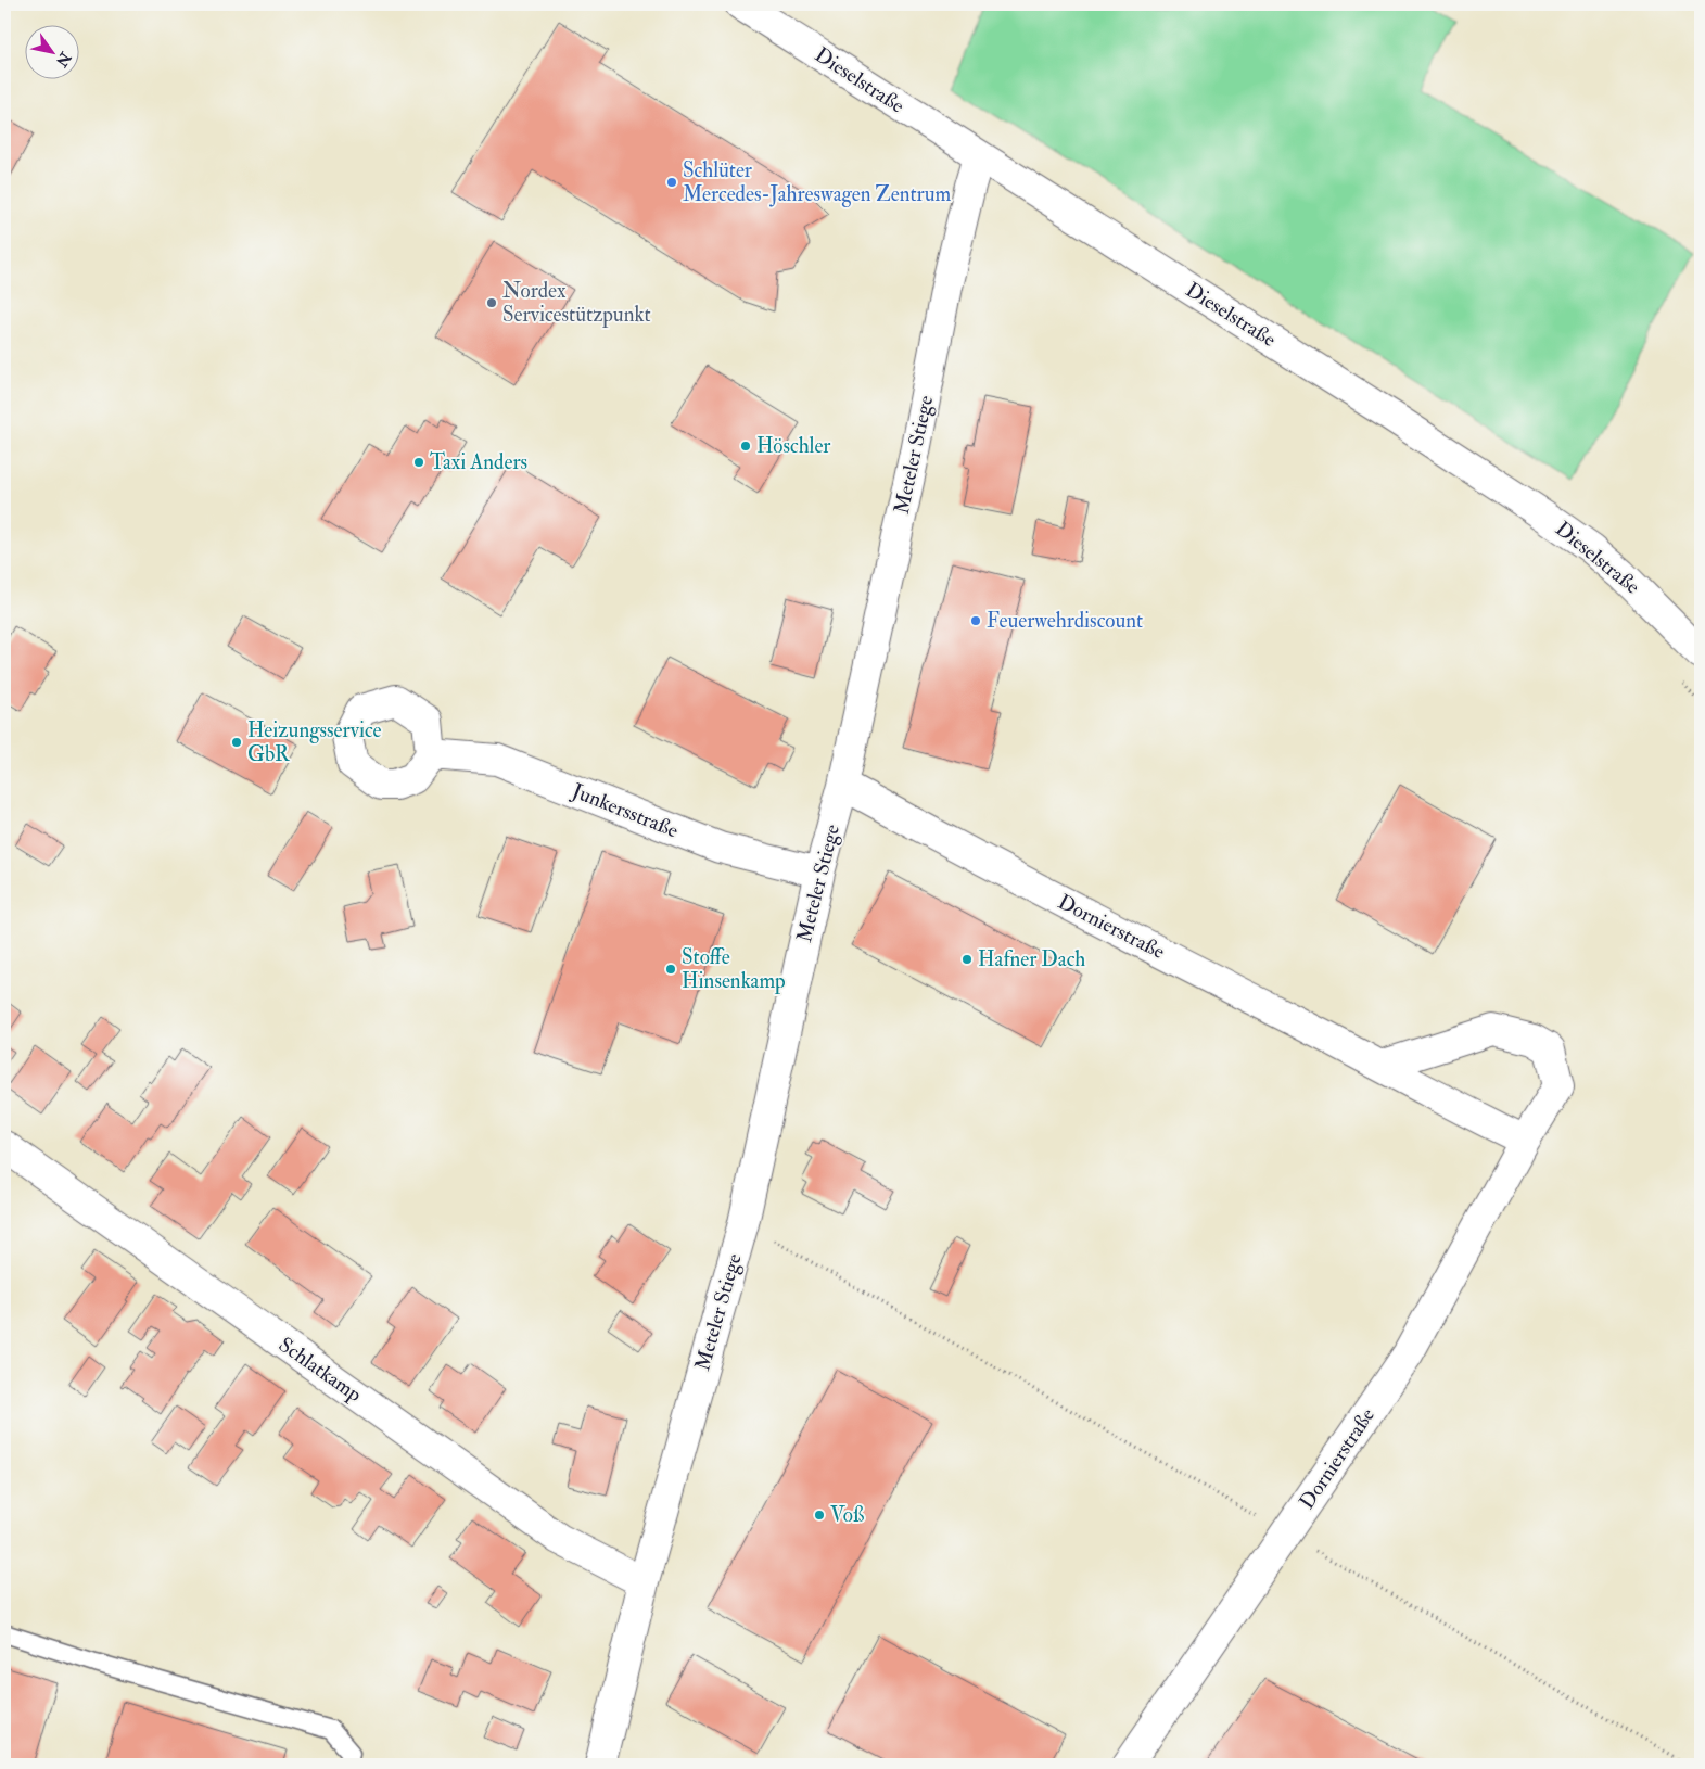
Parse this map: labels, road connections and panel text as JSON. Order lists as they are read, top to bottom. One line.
{"streets":{"street":["Dieselstraße","Meteler Stiege","Junkersstraße","Dornierstraße","Schlatkamp"]},"crossings":[["Dieselstraße","Meteler Stiege"],["Meteler Stiege","Junkersstraße"],["Meteler Stiege","Dornierstraße"],["Meteler Stiege","Schlatkamp"]],"places":["Schlüter Mercedes-Jahreswagen Zentrum","Nordex Servicestützpunkt","Höschler","Taxi Anders","Feuerwehrdiscount","Heizungsservice GbR","Hafner Dach","Stoffe Hinsenkamp","Voß"],"north":"bottom right"}
